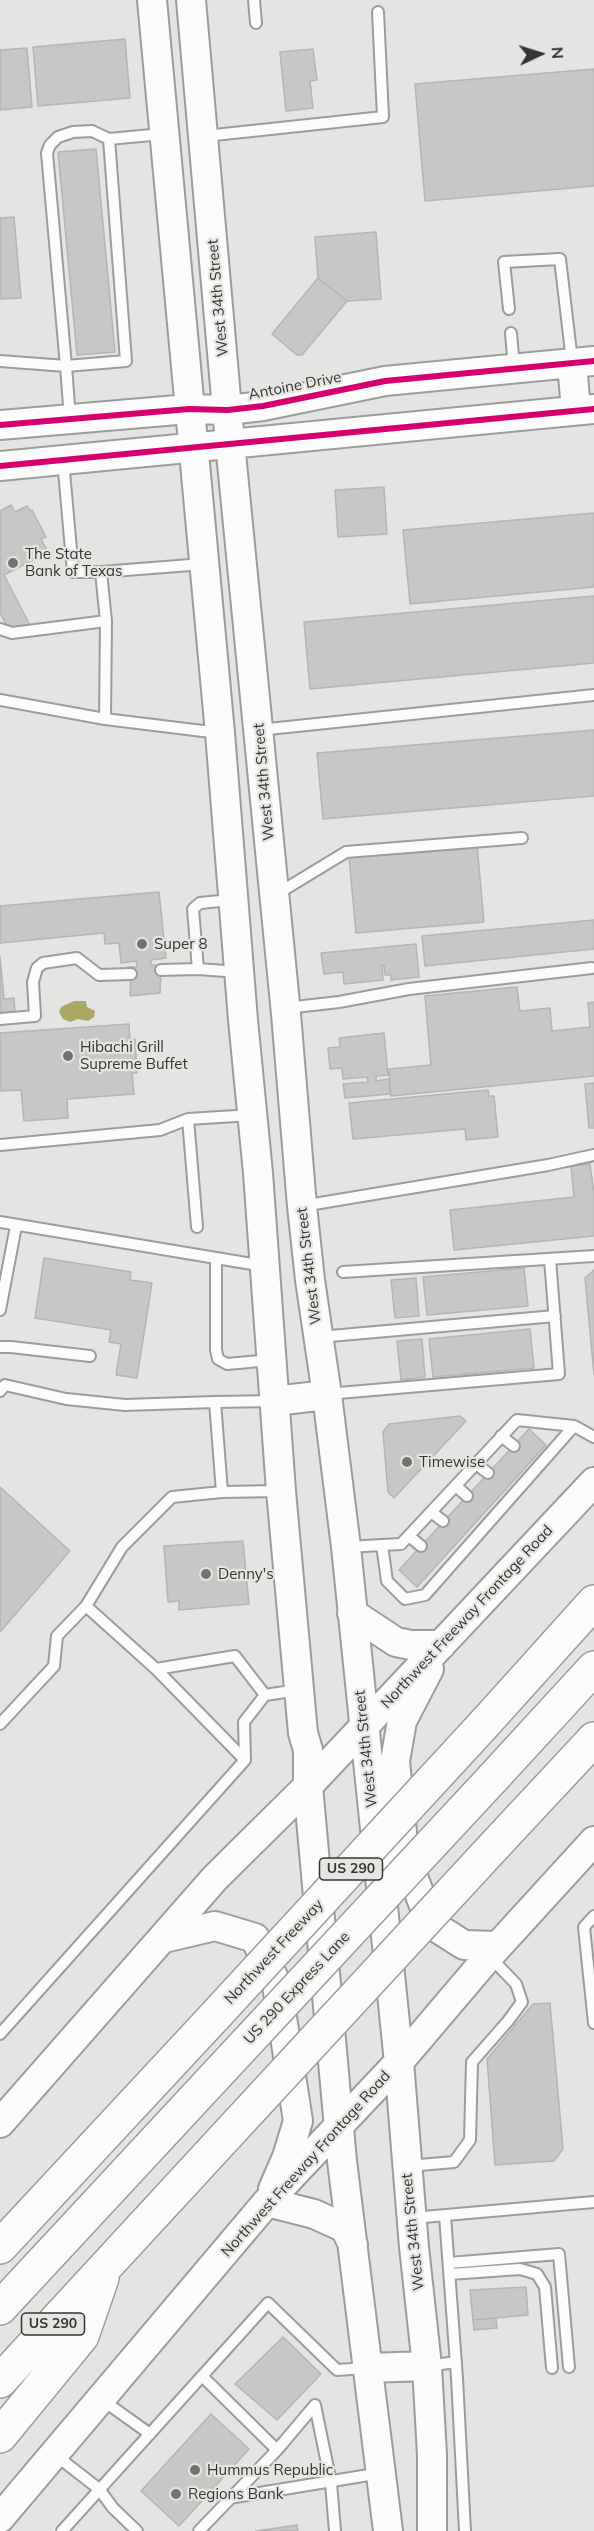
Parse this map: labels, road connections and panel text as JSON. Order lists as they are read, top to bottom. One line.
{"streets":{"highway":["US 290","Northwest Freeway","US 290 Express Lane"],"main road":["West 34th Street","Antoine Drive","Northwest Freeway Frontage Road"]},"crossings":[["West 34th Street","Antoine Drive"],["West 34th Street","Northwest Freeway Frontage Road"]],"places":["The State Bank of Texas","Super 8","Hibachi Grill Supreme Buffet","Timewise","Denny's","Hummus Republic","Regions Bank"],"north":"right"}
